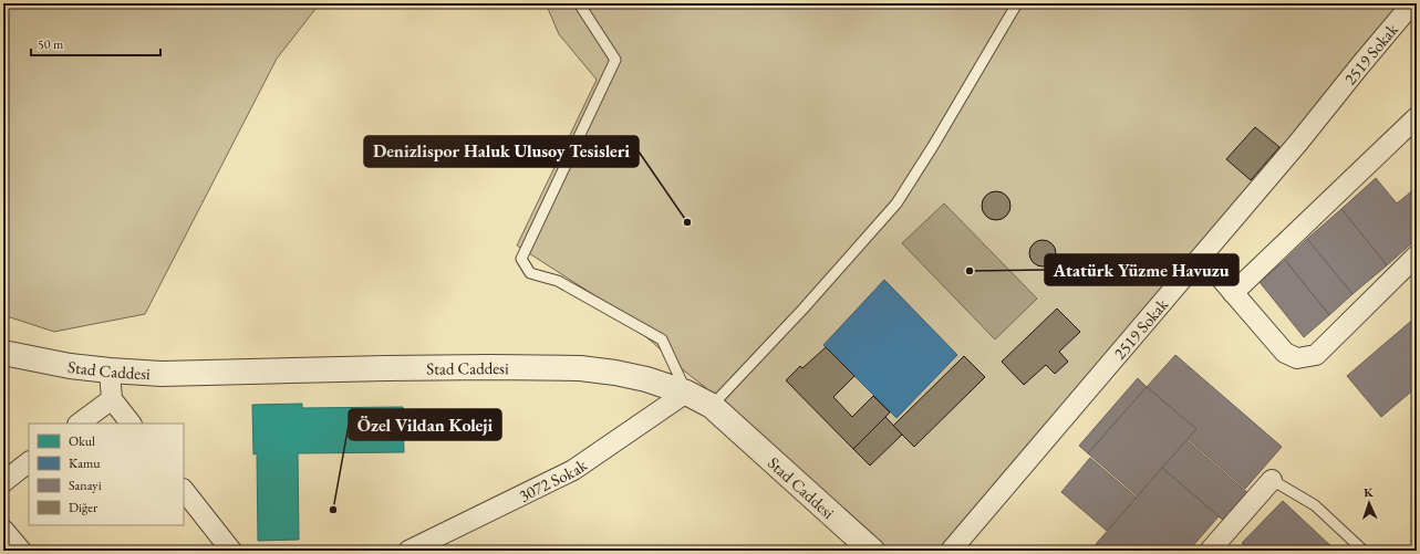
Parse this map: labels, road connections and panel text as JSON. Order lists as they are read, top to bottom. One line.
{"streets":{"street":["2519 Sokak","Stad Caddesi","3072 Sokak"]},"crossings":[["Stad Caddesi","3072 Sokak"]],"places":["Denizlispor Haluk Ulusoy Tesisleri","Atatürk Yüzme Havuzu","Özel Vildan Koleji"],"legend":["Okul","Kamu","Sanayi","Diğer"],"scale_bar":"50 m","north":"top"}
